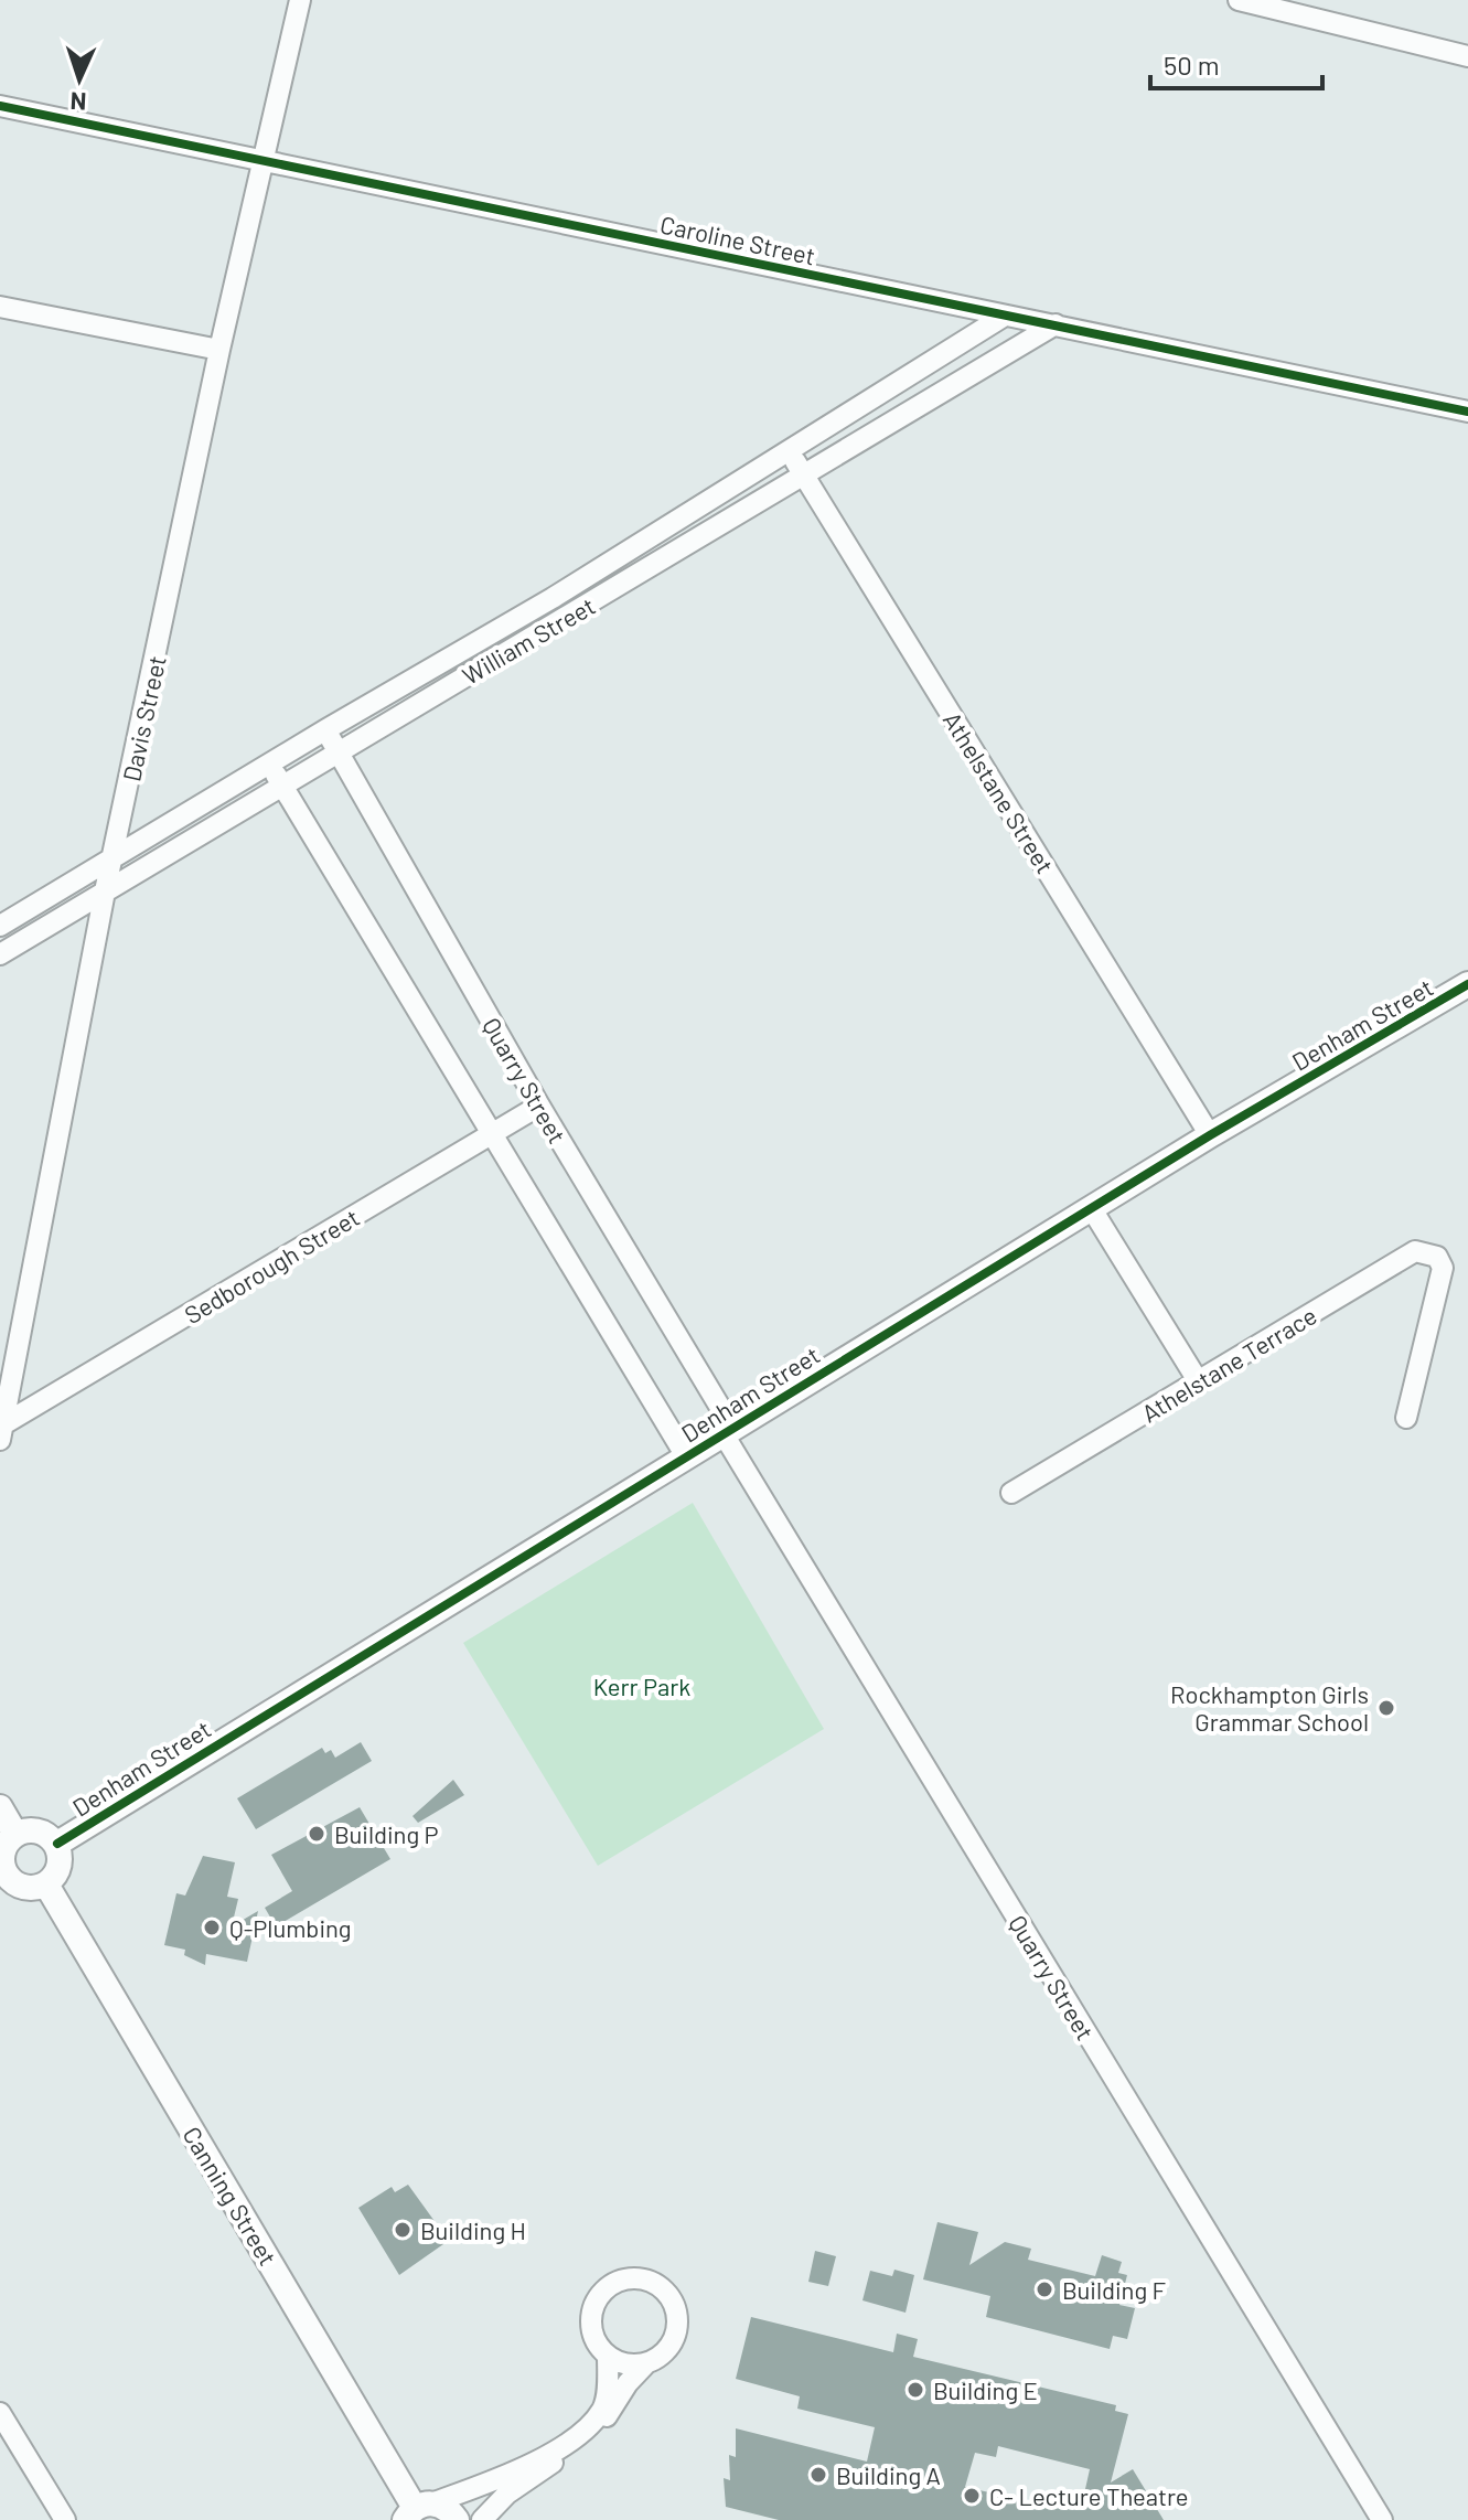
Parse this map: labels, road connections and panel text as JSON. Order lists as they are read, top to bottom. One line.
{"streets":{"street":["Caroline Street","William Street","Davis Street","Athelstane Street","Denham Street","Quarry Street","Sedborough Street","Athelstane Terrace","Canning Street"]},"crossings":[["Caroline Street","William Street"],["Caroline Street","Davis Street"],["William Street","Davis Street"],["William Street","Athelstane Street"],["William Street","Quarry Street"],["Davis Street","Sedborough Street"],["Athelstane Street","Denham Street"],["Denham Street","Quarry Street"],["Denham Street","Canning Street"],["Quarry Street","Sedborough Street"]],"parks":["Kerr Park"],"places":["Rockhampton Girls Grammar School","Building P","Q-Plumbing","Building H","Building F","Building E","Building A","C- Lecture Theatre"],"scale_bar":"50 m","north":"bottom"}
